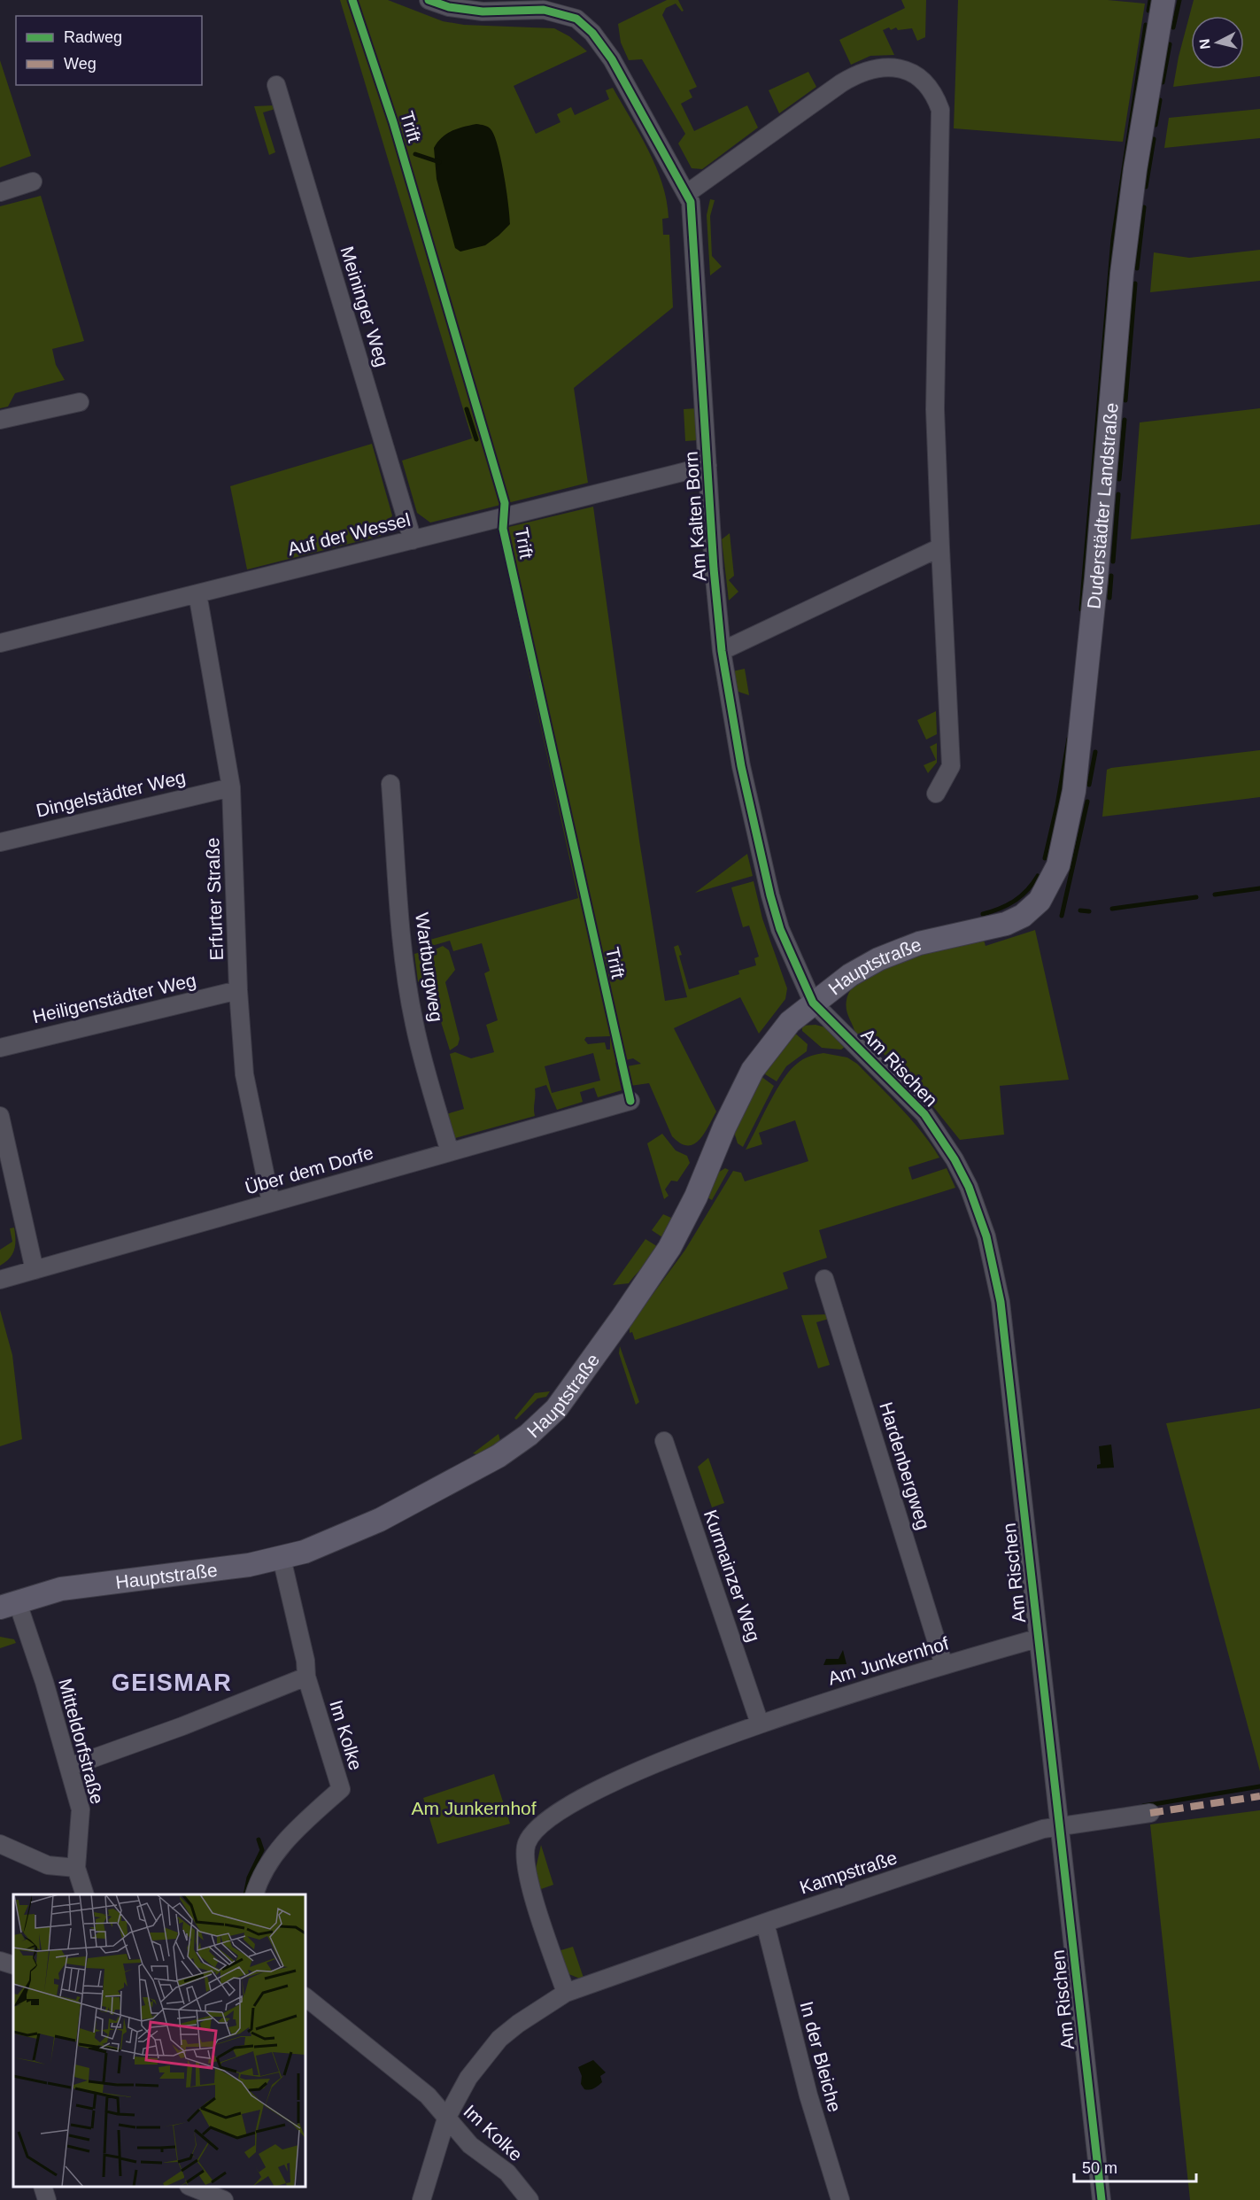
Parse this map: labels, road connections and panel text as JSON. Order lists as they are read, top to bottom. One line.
{"streets":{"main road":["Duderstädter Landstraße","Hauptstraße"],"street":["Meininger Weg","Am Kalten Born","Auf der Wessel","Dingelstädter Weg","Erfurter Straße","Wartburgweg","Heiligenstädter Weg","Am Rischen","Über dem Dorfe","Hardenbergweg","Kurmainzer Weg","Am Junkernhof","Im Kolke","Mitteldorfstraße","Kampstraße","In der Bleiche"],"cycle path":["Trift"]},"crossings":[["Meininger Weg","Auf der Wessel"],["Duderstädter Landstraße","Hauptstraße"],["Am Kalten Born","Auf der Wessel"],["Am Kalten Born","Hauptstraße"],["Am Kalten Born","Am Rischen"],["Auf der Wessel","Erfurter Straße"],["Dingelstädter Weg","Erfurter Straße"],["Erfurter Straße","Heiligenstädter Weg"],["Erfurter Straße","Über dem Dorfe"],["Wartburgweg","Über dem Dorfe"],["Hauptstraße","Am Rischen"],["Hauptstraße","Im Kolke"],["Hauptstraße","Mitteldorfstraße"],["Am Rischen","Am Junkernhof"],["Am Rischen","Kampstraße"],["Hardenbergweg","Am Junkernhof"],["Kurmainzer Weg","Am Junkernhof"],["Am Junkernhof","Kampstraße"],["Im Kolke","Kampstraße"],["Kampstraße","In der Bleiche"]],"districts":["GEISMAR"],"parks":["Am Junkernhof"],"legend":["Radweg","Weg"],"scale_bar":"50 m","north":"left"}
